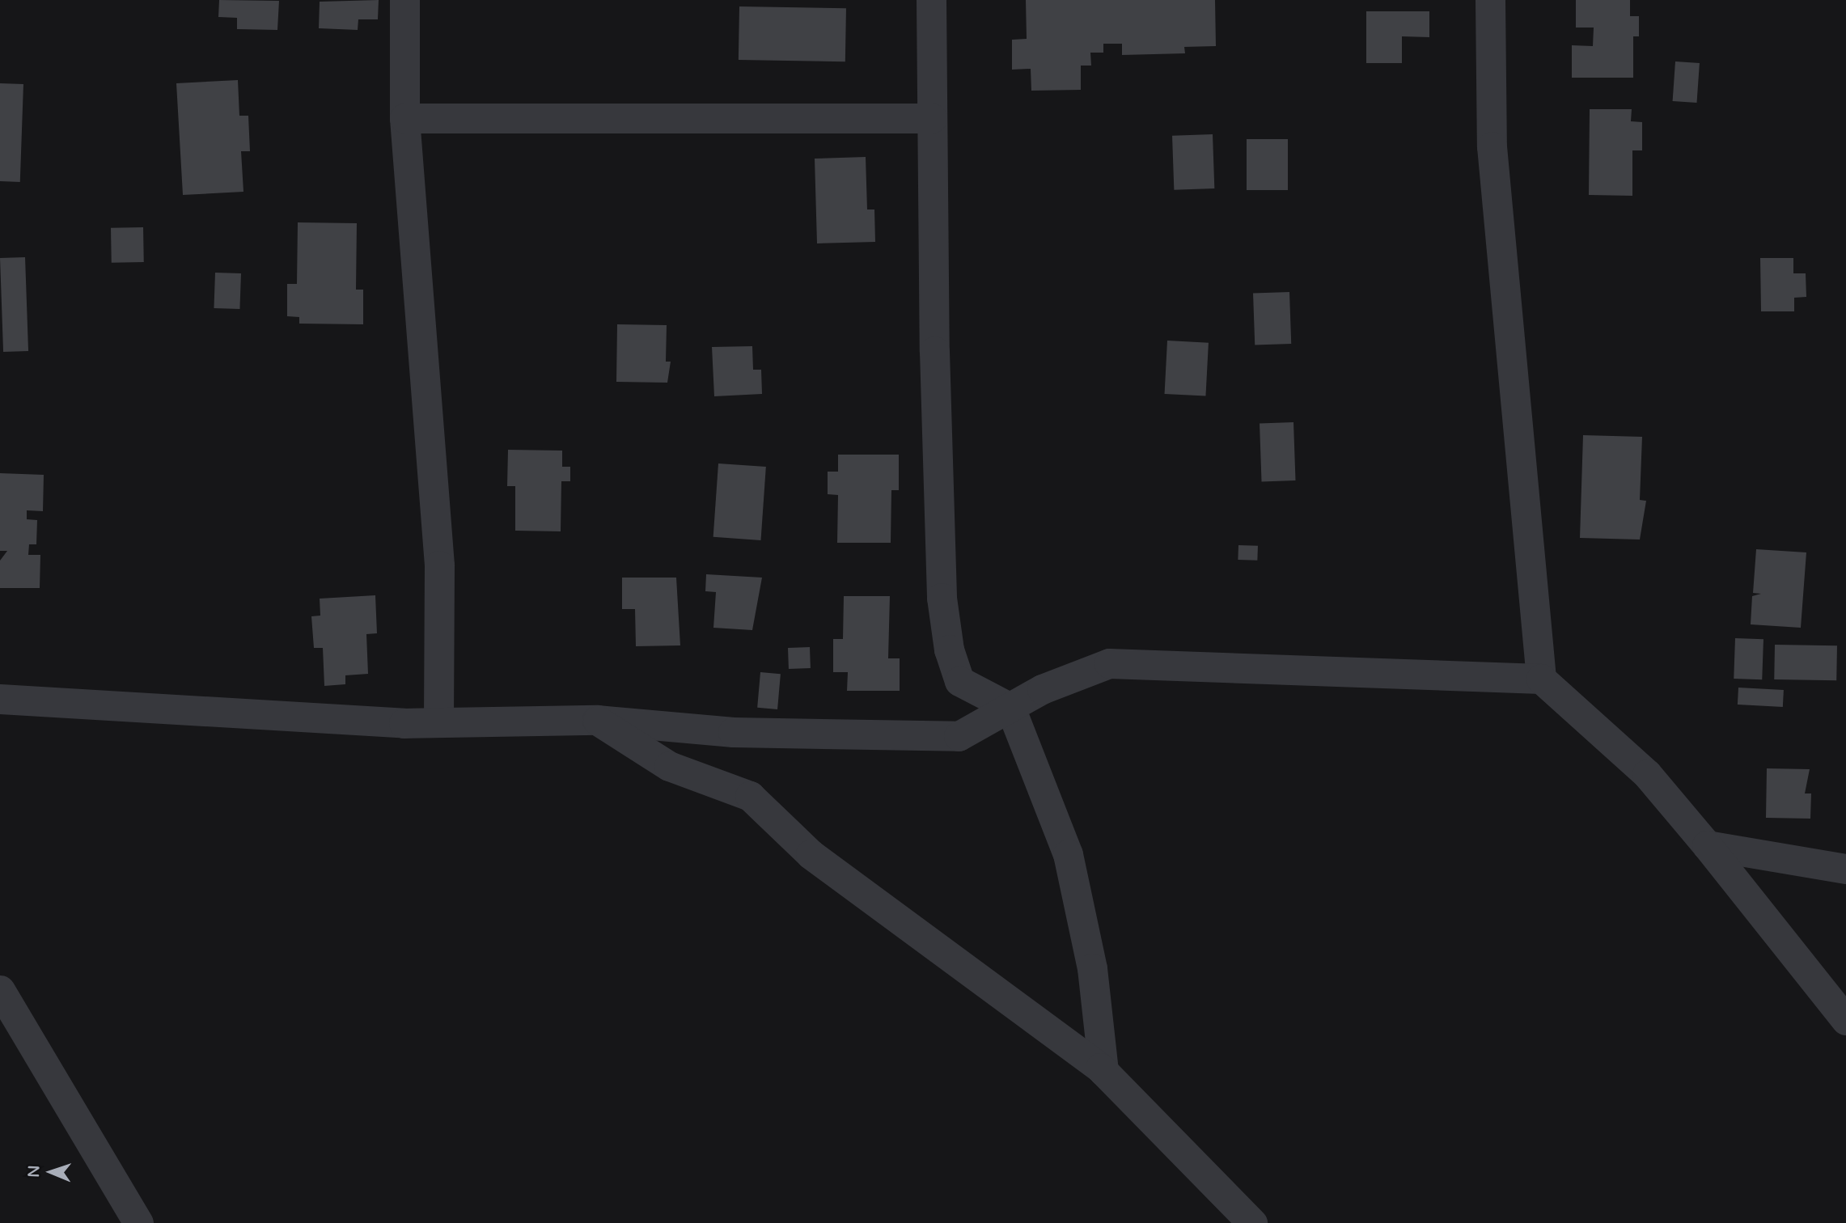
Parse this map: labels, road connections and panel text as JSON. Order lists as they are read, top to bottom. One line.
{"north":"left"}
